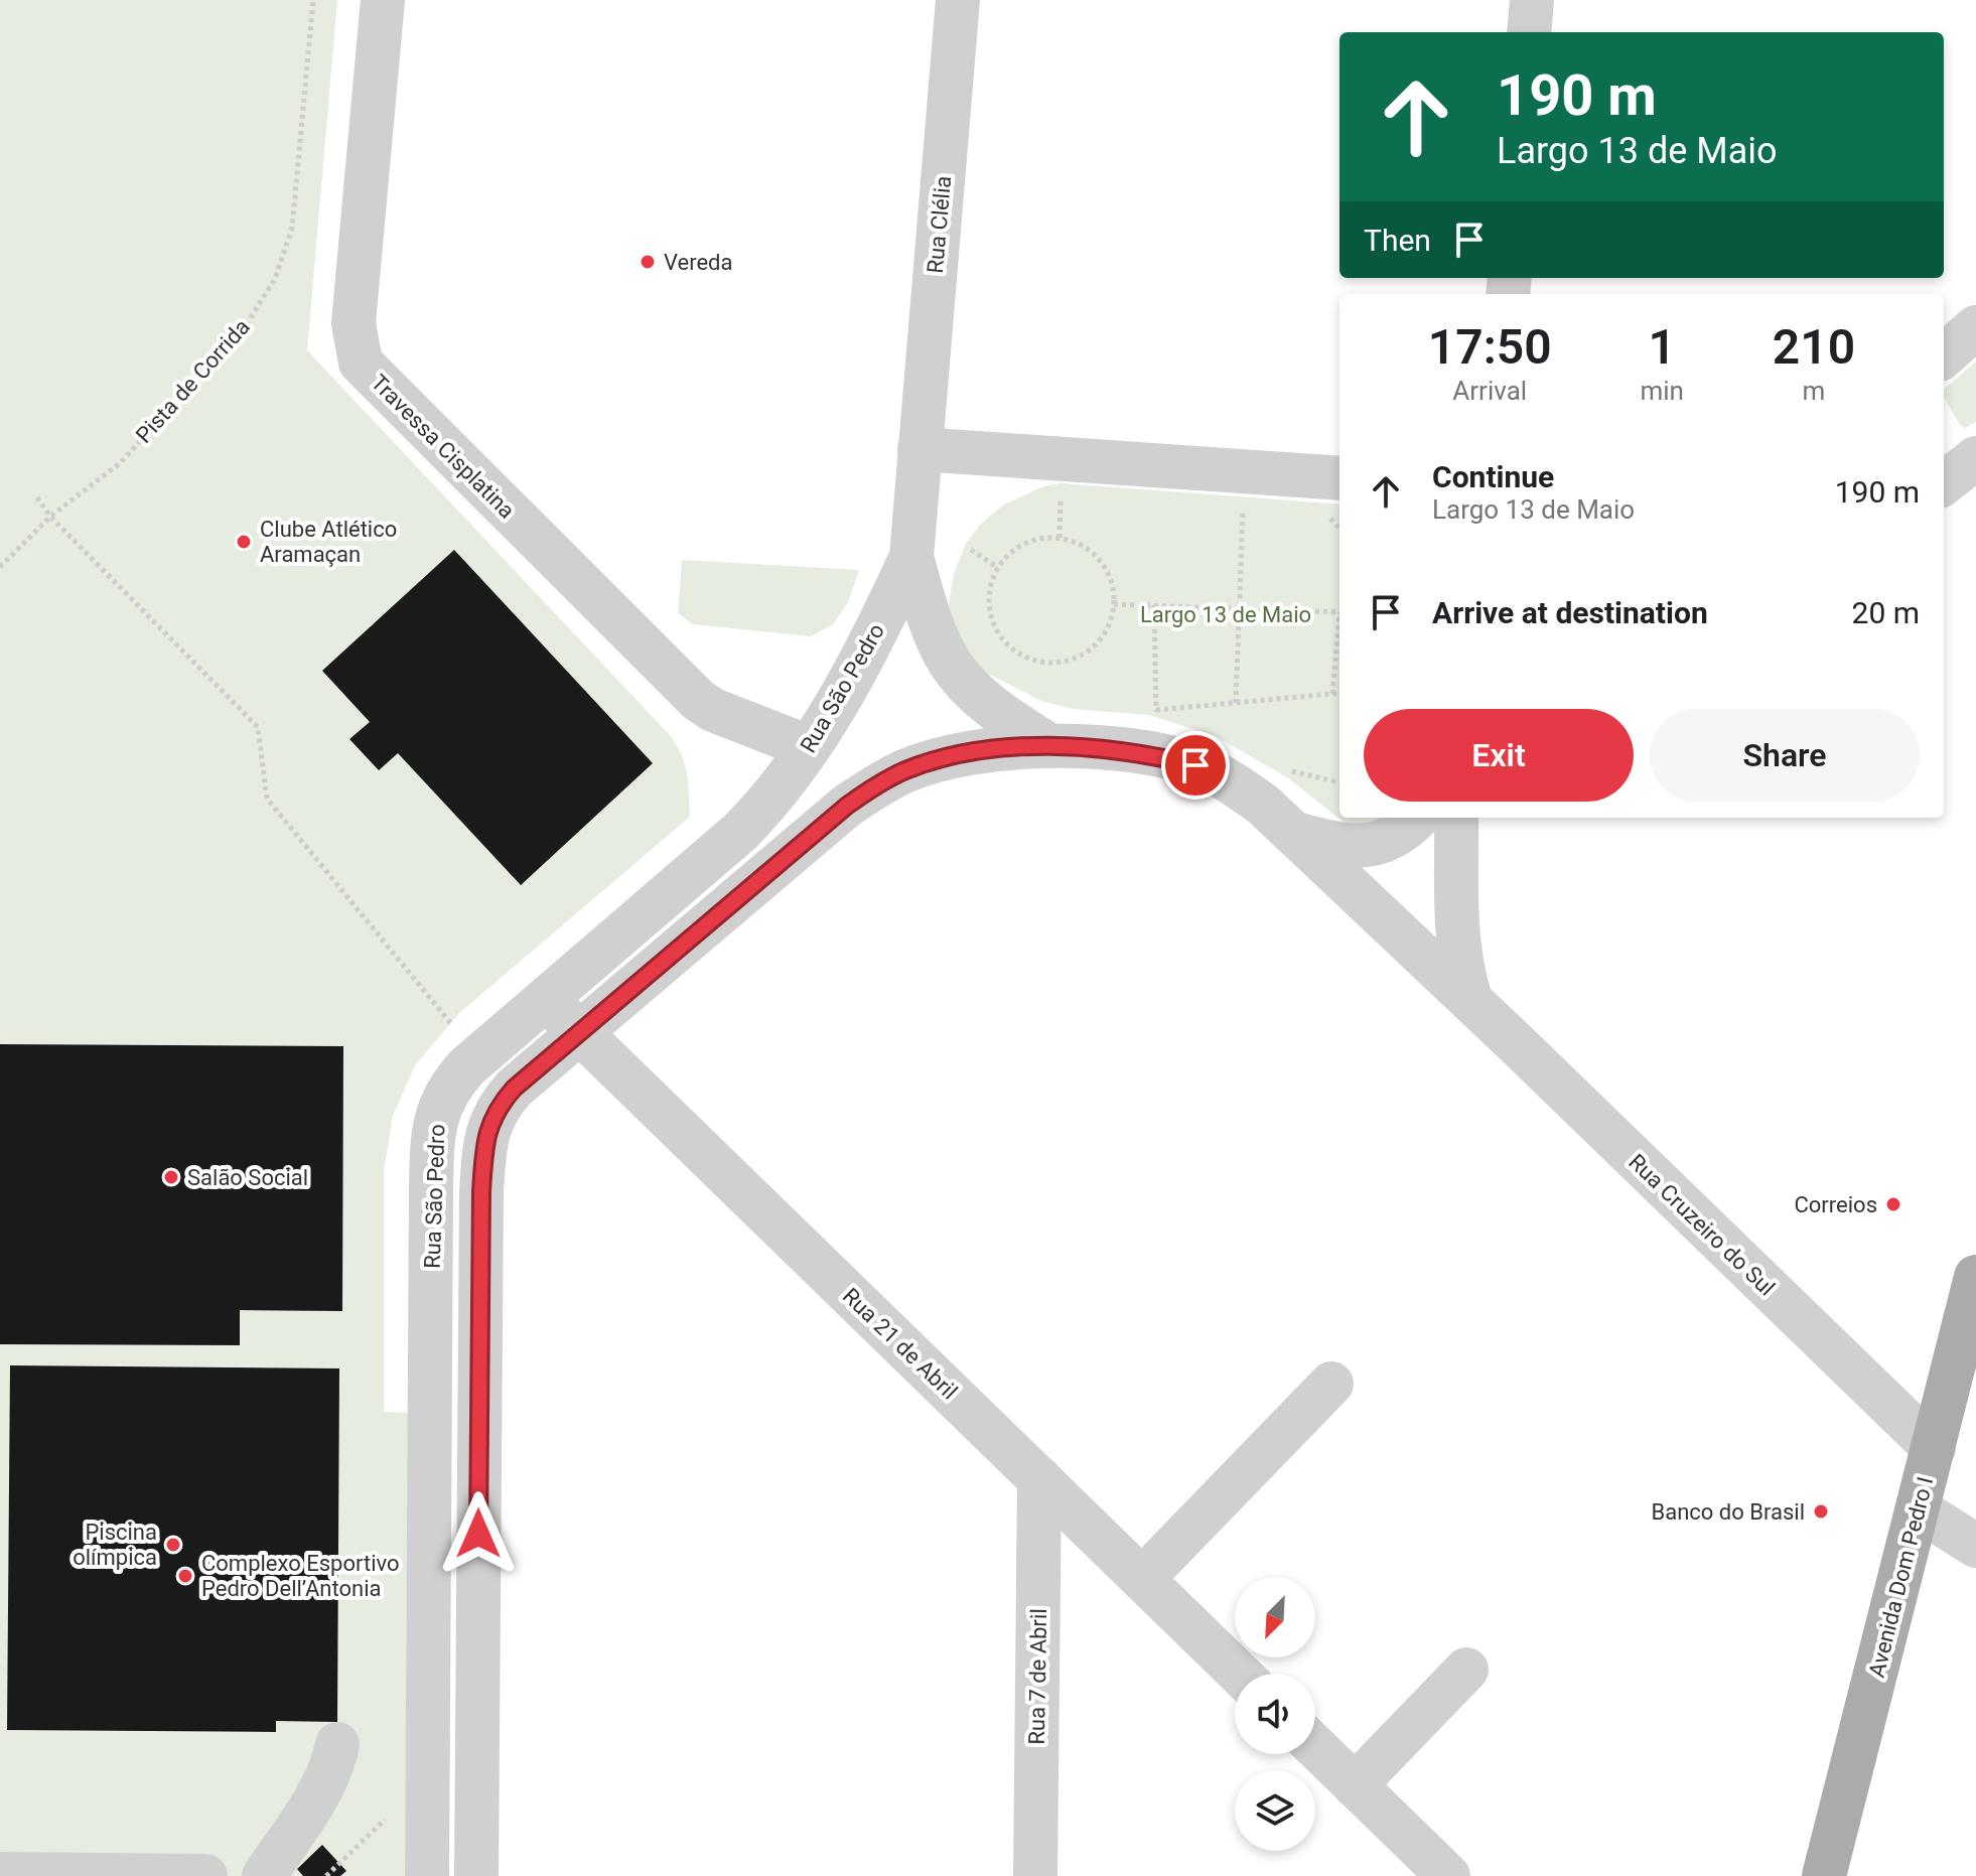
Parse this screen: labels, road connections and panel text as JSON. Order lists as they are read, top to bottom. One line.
{"streets":{"main road":["Avenida Dom Pedro I"],"street":["Rua Clélia","Travessa Cisplatina","Rua São Pedro","Rua Cruzeiro do Sul","Rua 21 de Abril","Rua 7 de Abril"],"path":["Pista de Corrida"]},"crossings":[["Travessa Cisplatina","Rua São Pedro"],["Rua São Pedro","Rua 21 de Abril"],["Rua Cruzeiro do Sul","Avenida Dom Pedro I"],["Rua 21 de Abril","Rua 7 de Abril"]],"parks":["Largo 13 de Maio"],"places":["Vereda","Clube Atlético Aramaçan","Salão Social","Correios","Banco do Brasil","Piscina olímpica","Complexo Esportivo Pedro Dell’Antonia"],"north":"bottom left","page":{"turn":["190 m","Largo 13 de Maio"],"then":"Then","eta":["17:50","Arrival","1","min","210","m"],"list":[{"name":"Continue","note":"Largo 13 de Maio","value":"190 m"},{"name":"Arrive at destination","value":"20 m"}],"buttons":["Exit","Share"]}}
